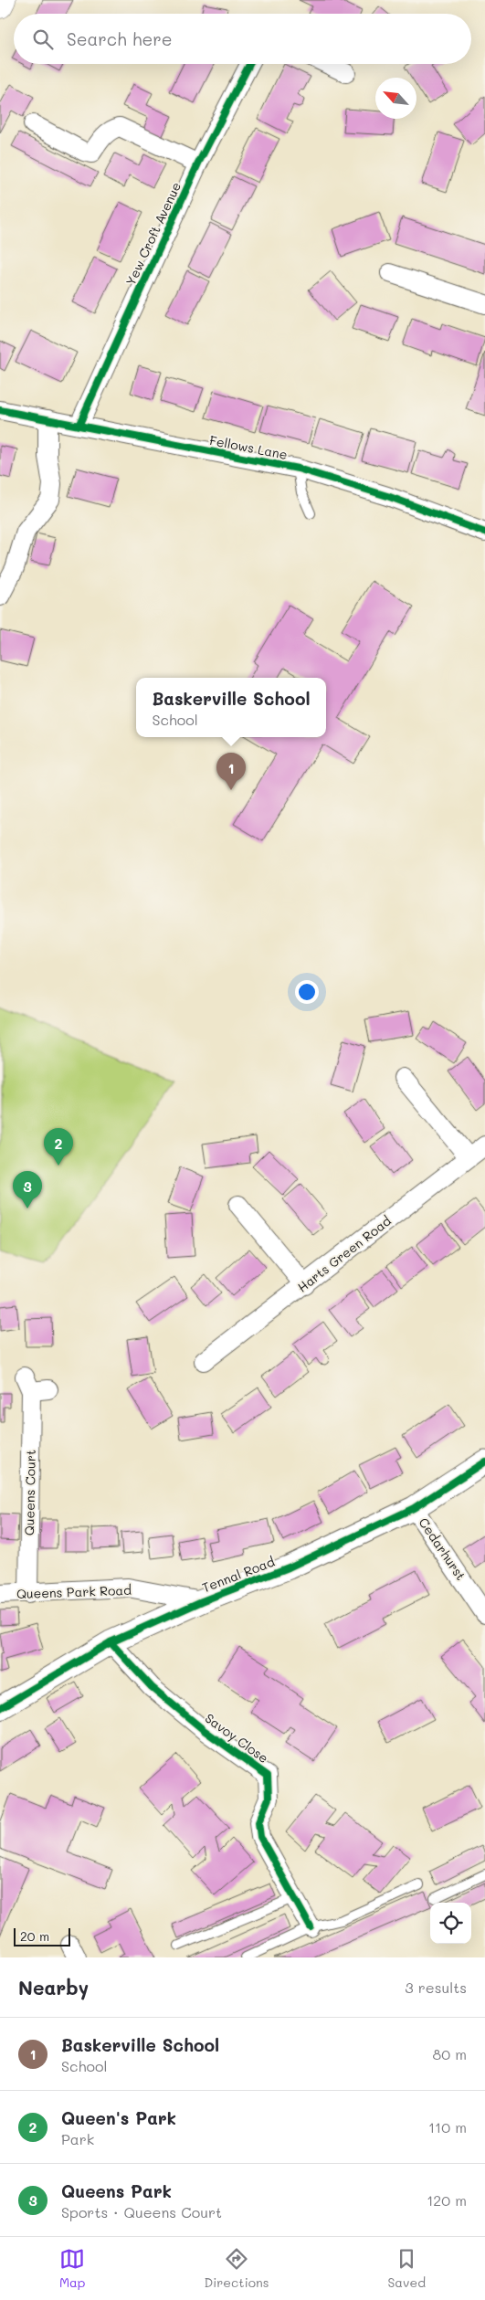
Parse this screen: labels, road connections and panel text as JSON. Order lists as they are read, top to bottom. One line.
{"streets":{"street":["Yew Croft Avenue","Fellows Lane","Harts Green Road","Queens Court","Cedarhurst","Tennal Road","Queens Park Road","Savoy Close"]},"crossings":[["Yew Croft Avenue","Fellows Lane"],["Queens Court","Queens Park Road"],["Cedarhurst","Tennal Road"],["Tennal Road","Queens Park Road"],["Tennal Road","Savoy Close"]],"scale_bar":"20 m","north":"top left","page":{"search":"Search here","popup":["Baskerville School","School"],"pins":["1","2","3"],"scale":"20 m","heading":["Nearby","3 results"],"list":[{"mark":"1","name":"Baskerville School","note":"School","value":"80 m"},{"mark":"2","name":"Queen's Park","note":"Park","value":"110 m"},{"mark":"3","name":"Queens Park","note":"Sports · Queens Court","value":"120 m"}],"nav":["Map","Directions","Saved"]}}
